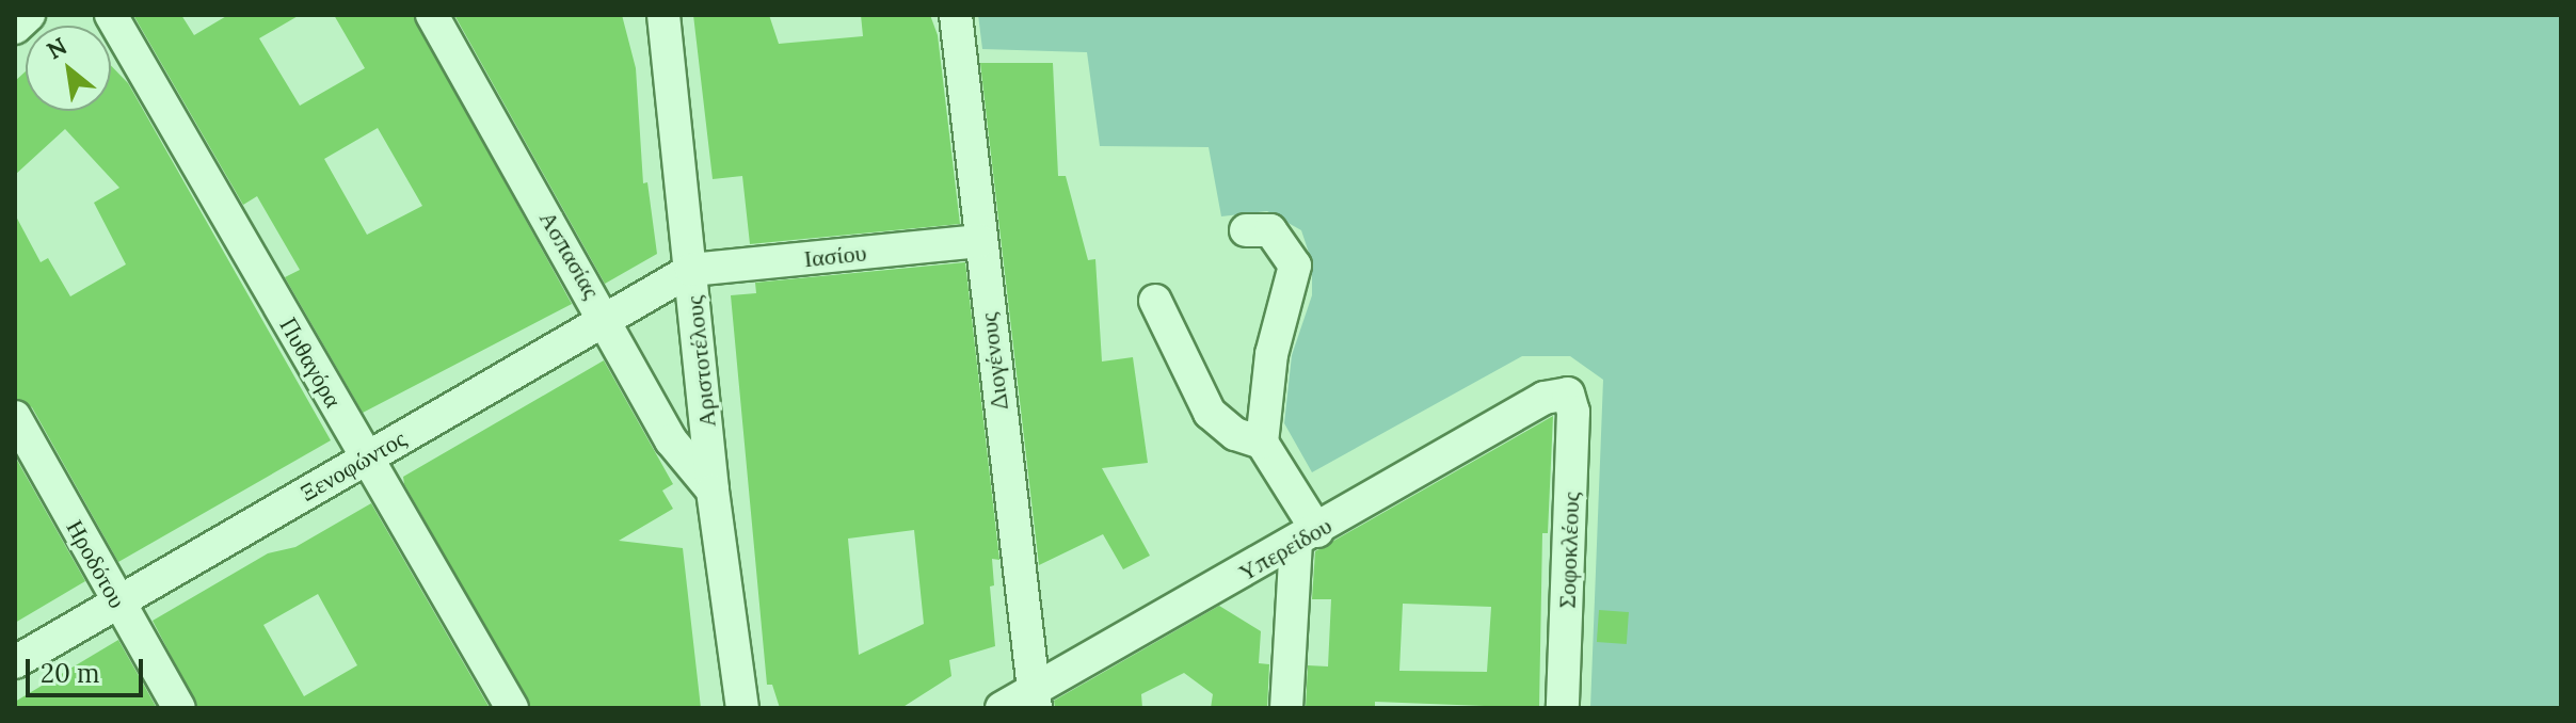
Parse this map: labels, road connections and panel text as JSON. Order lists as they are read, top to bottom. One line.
{"streets":{"street":["Ασπασίας","Ιασίου","Αριστοτέλους","Διογένους","Πυθαγόρα","Ξενοφώντος","Υπερείδου","Σοφοκλέους","Ηροδότου"]},"crossings":[["Ασπασίας","Αριστοτέλους"],["Ασπασίας","Ξενοφώντος"],["Ιασίου","Αριστοτέλους"],["Ιασίου","Διογένους"],["Ιασίου","Ξενοφώντος"],["Αριστοτέλους","Ξενοφώντος"],["Διογένους","Υπερείδου"],["Πυθαγόρα","Ξενοφώντος"],["Ξενοφώντος","Ηροδότου"],["Υπερείδου","Σοφοκλέους"]],"scale_bar":"20 m","north":"top left"}
